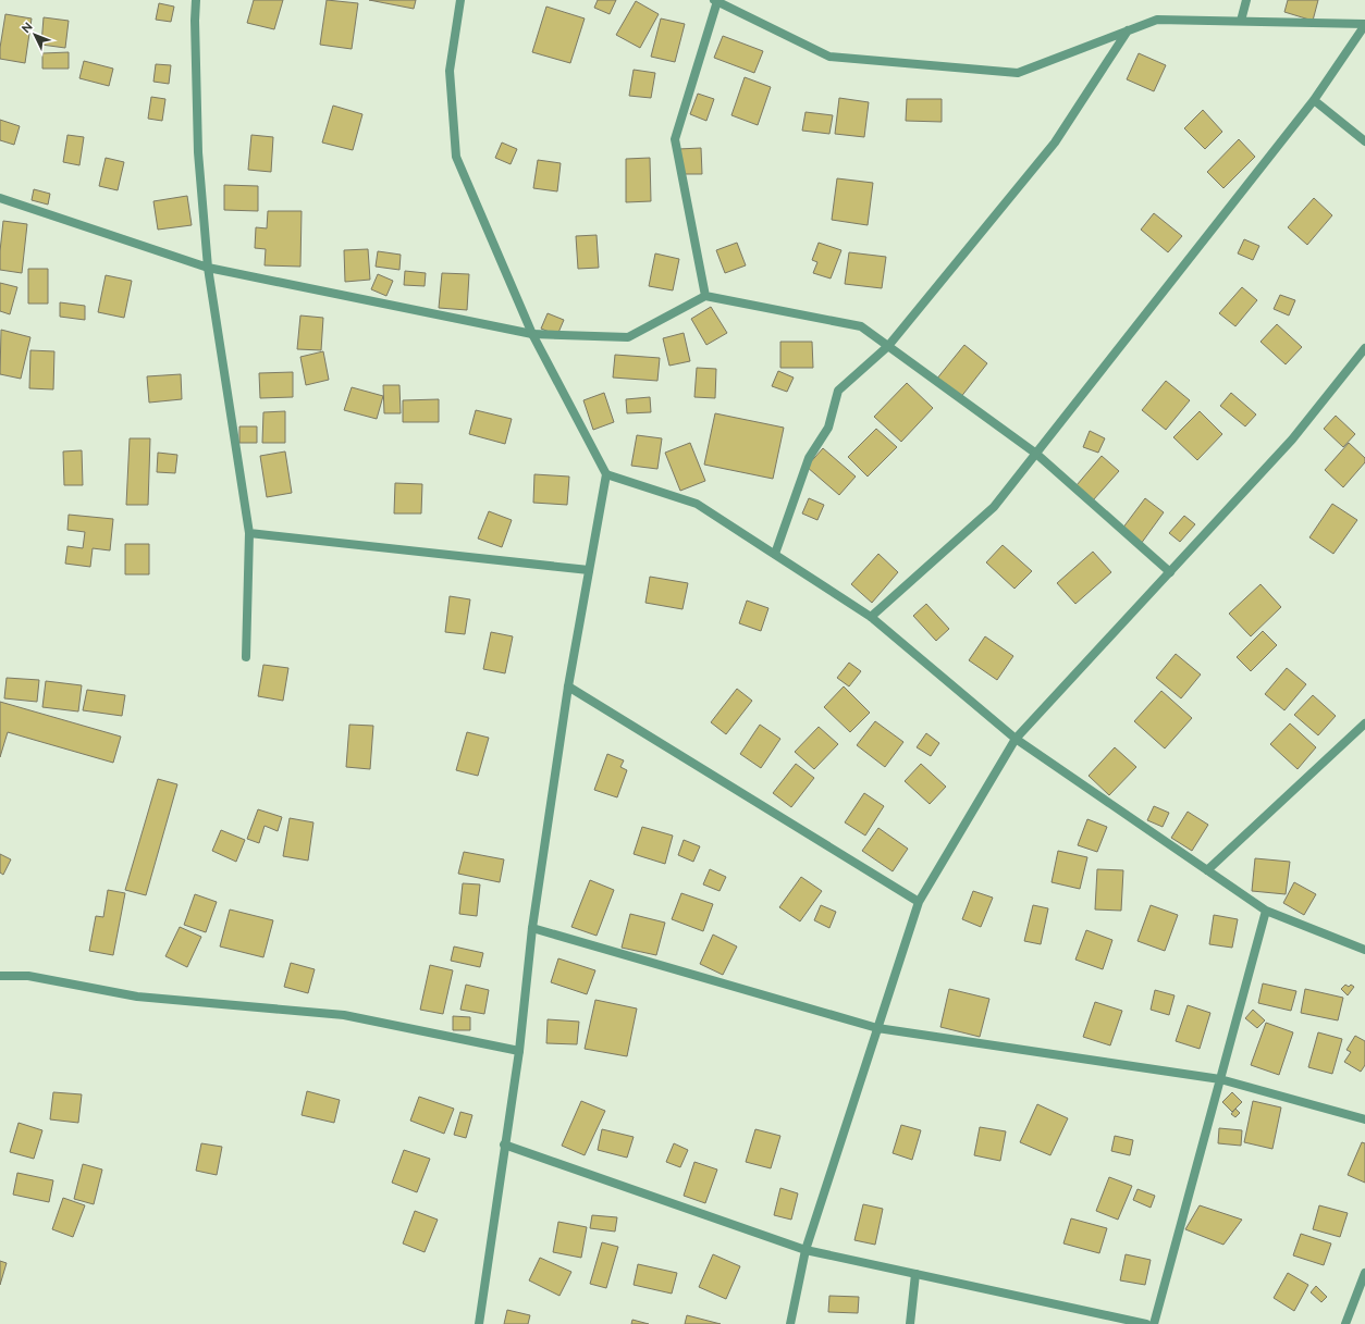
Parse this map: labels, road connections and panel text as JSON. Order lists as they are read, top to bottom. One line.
{"north":"top left"}
